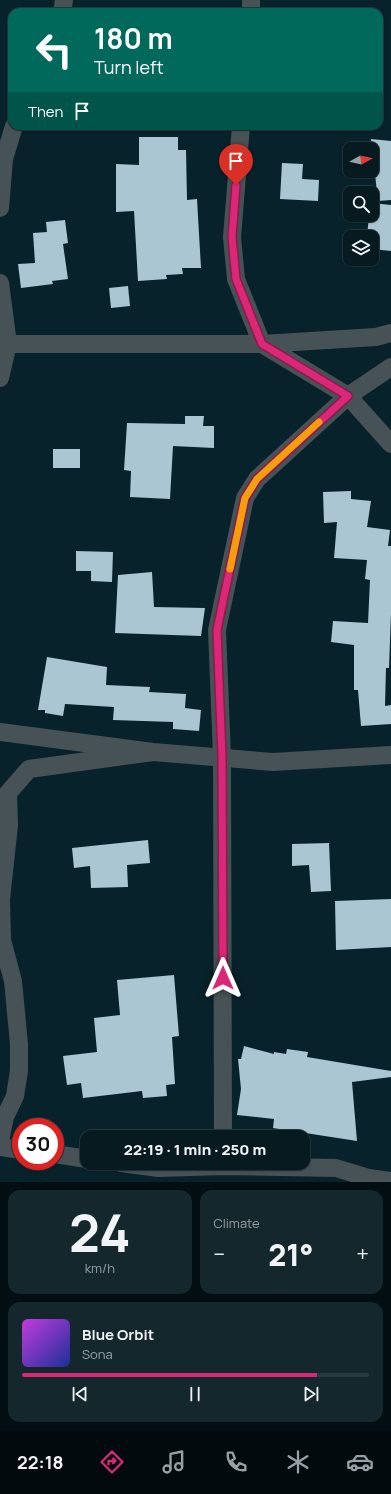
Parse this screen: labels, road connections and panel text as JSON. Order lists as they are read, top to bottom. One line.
{"north":"right","page":{"turn":["180 m","Turn left"],"then":"Then","limit":"30","trip":"22:19 · 1 min · 250 m","tile":[["24","km/h"],"Climate"],"heat":["−","21°","+"],"song":["Blue Orbit","Sona"],"tabs":"22:18"}}
